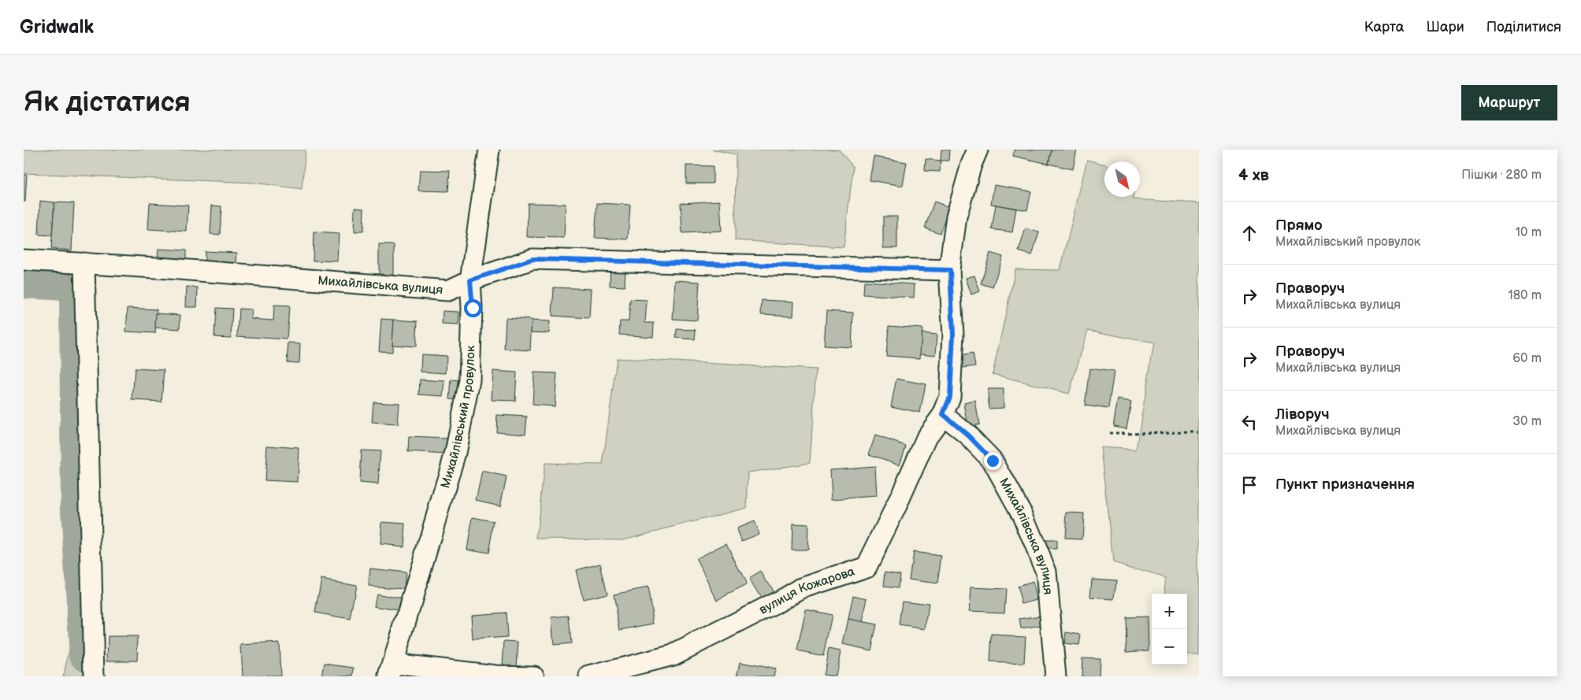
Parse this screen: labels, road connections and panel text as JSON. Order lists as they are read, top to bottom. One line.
{"streets":{"street":["Михайлівська вулиця","Михайлівський провулок","вулиця Кожарова"]},"crossings":[["Михайлівська вулиця","Михайлівський провулок"],["Михайлівська вулиця","вулиця Кожарова"]],"north":"bottom right","page":{"header":"Gridwalk","nav":["Карта","Шари","Поділитися"],"buttons":"Маршрут","title":"Як дістатися","heading":["4 хв","Пішки · 280 m"],"list":[["Прямо","Михайлівський провулок","10 m"],["Праворуч","Михайлівська вулиця","180 m"],["Праворуч","Михайлівська вулиця","60 m"],["Ліворуч","Михайлівська вулиця","30 m"],"Пункт призначення"],"map_buttons":["+","−"]}}
